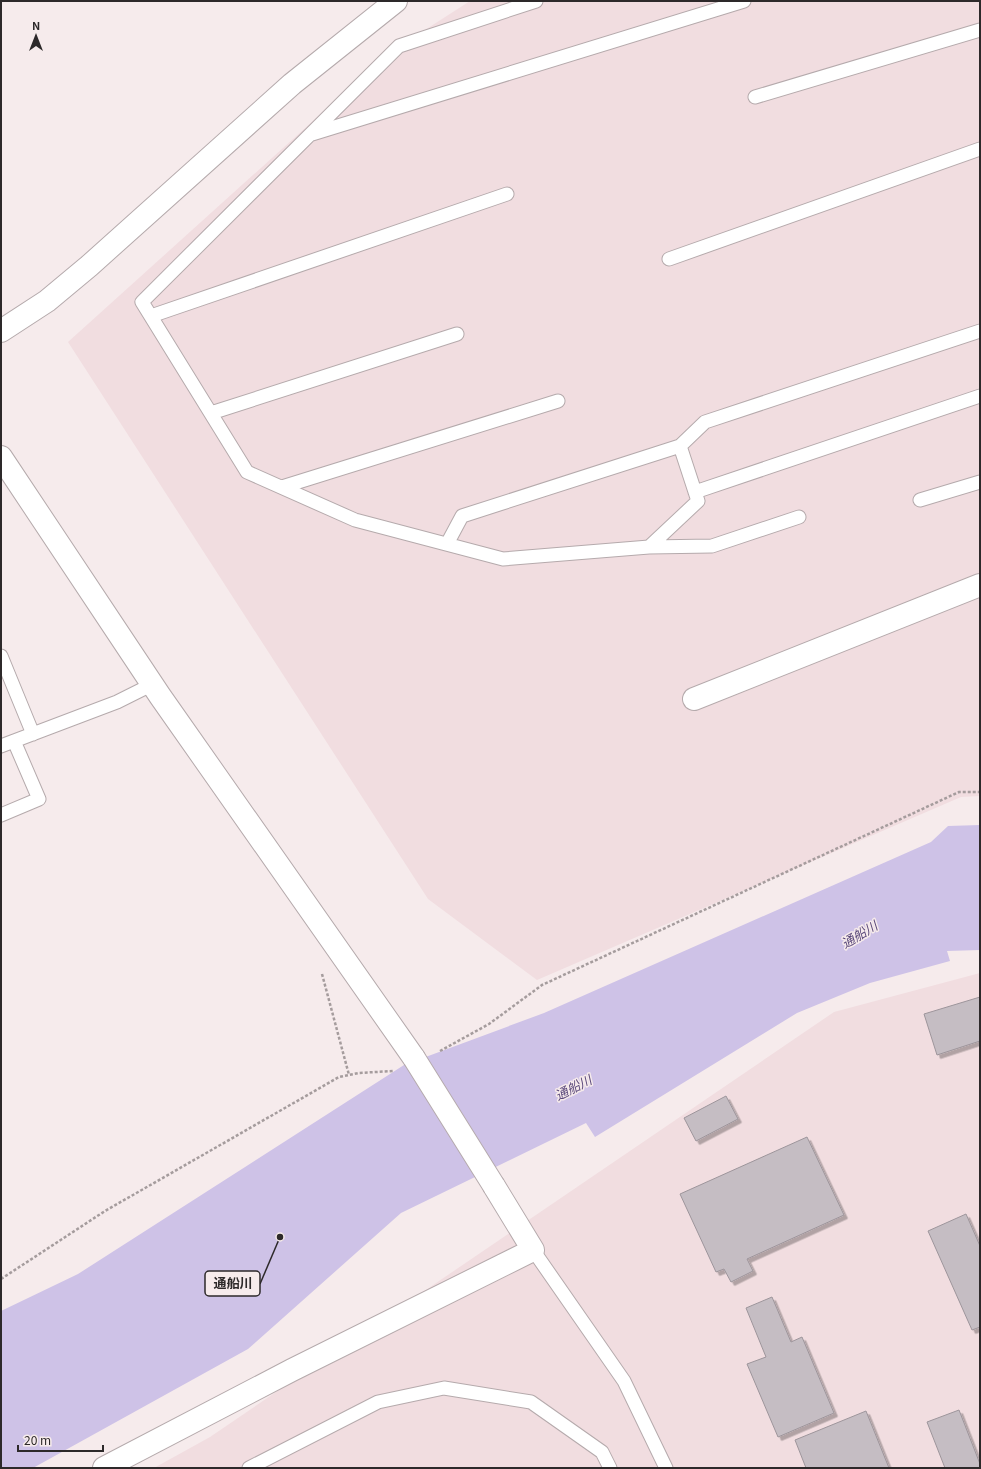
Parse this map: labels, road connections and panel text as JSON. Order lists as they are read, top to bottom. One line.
{"water":["通船川"],"places":["通船川"],"scale_bar":"20 m","north":"top"}
